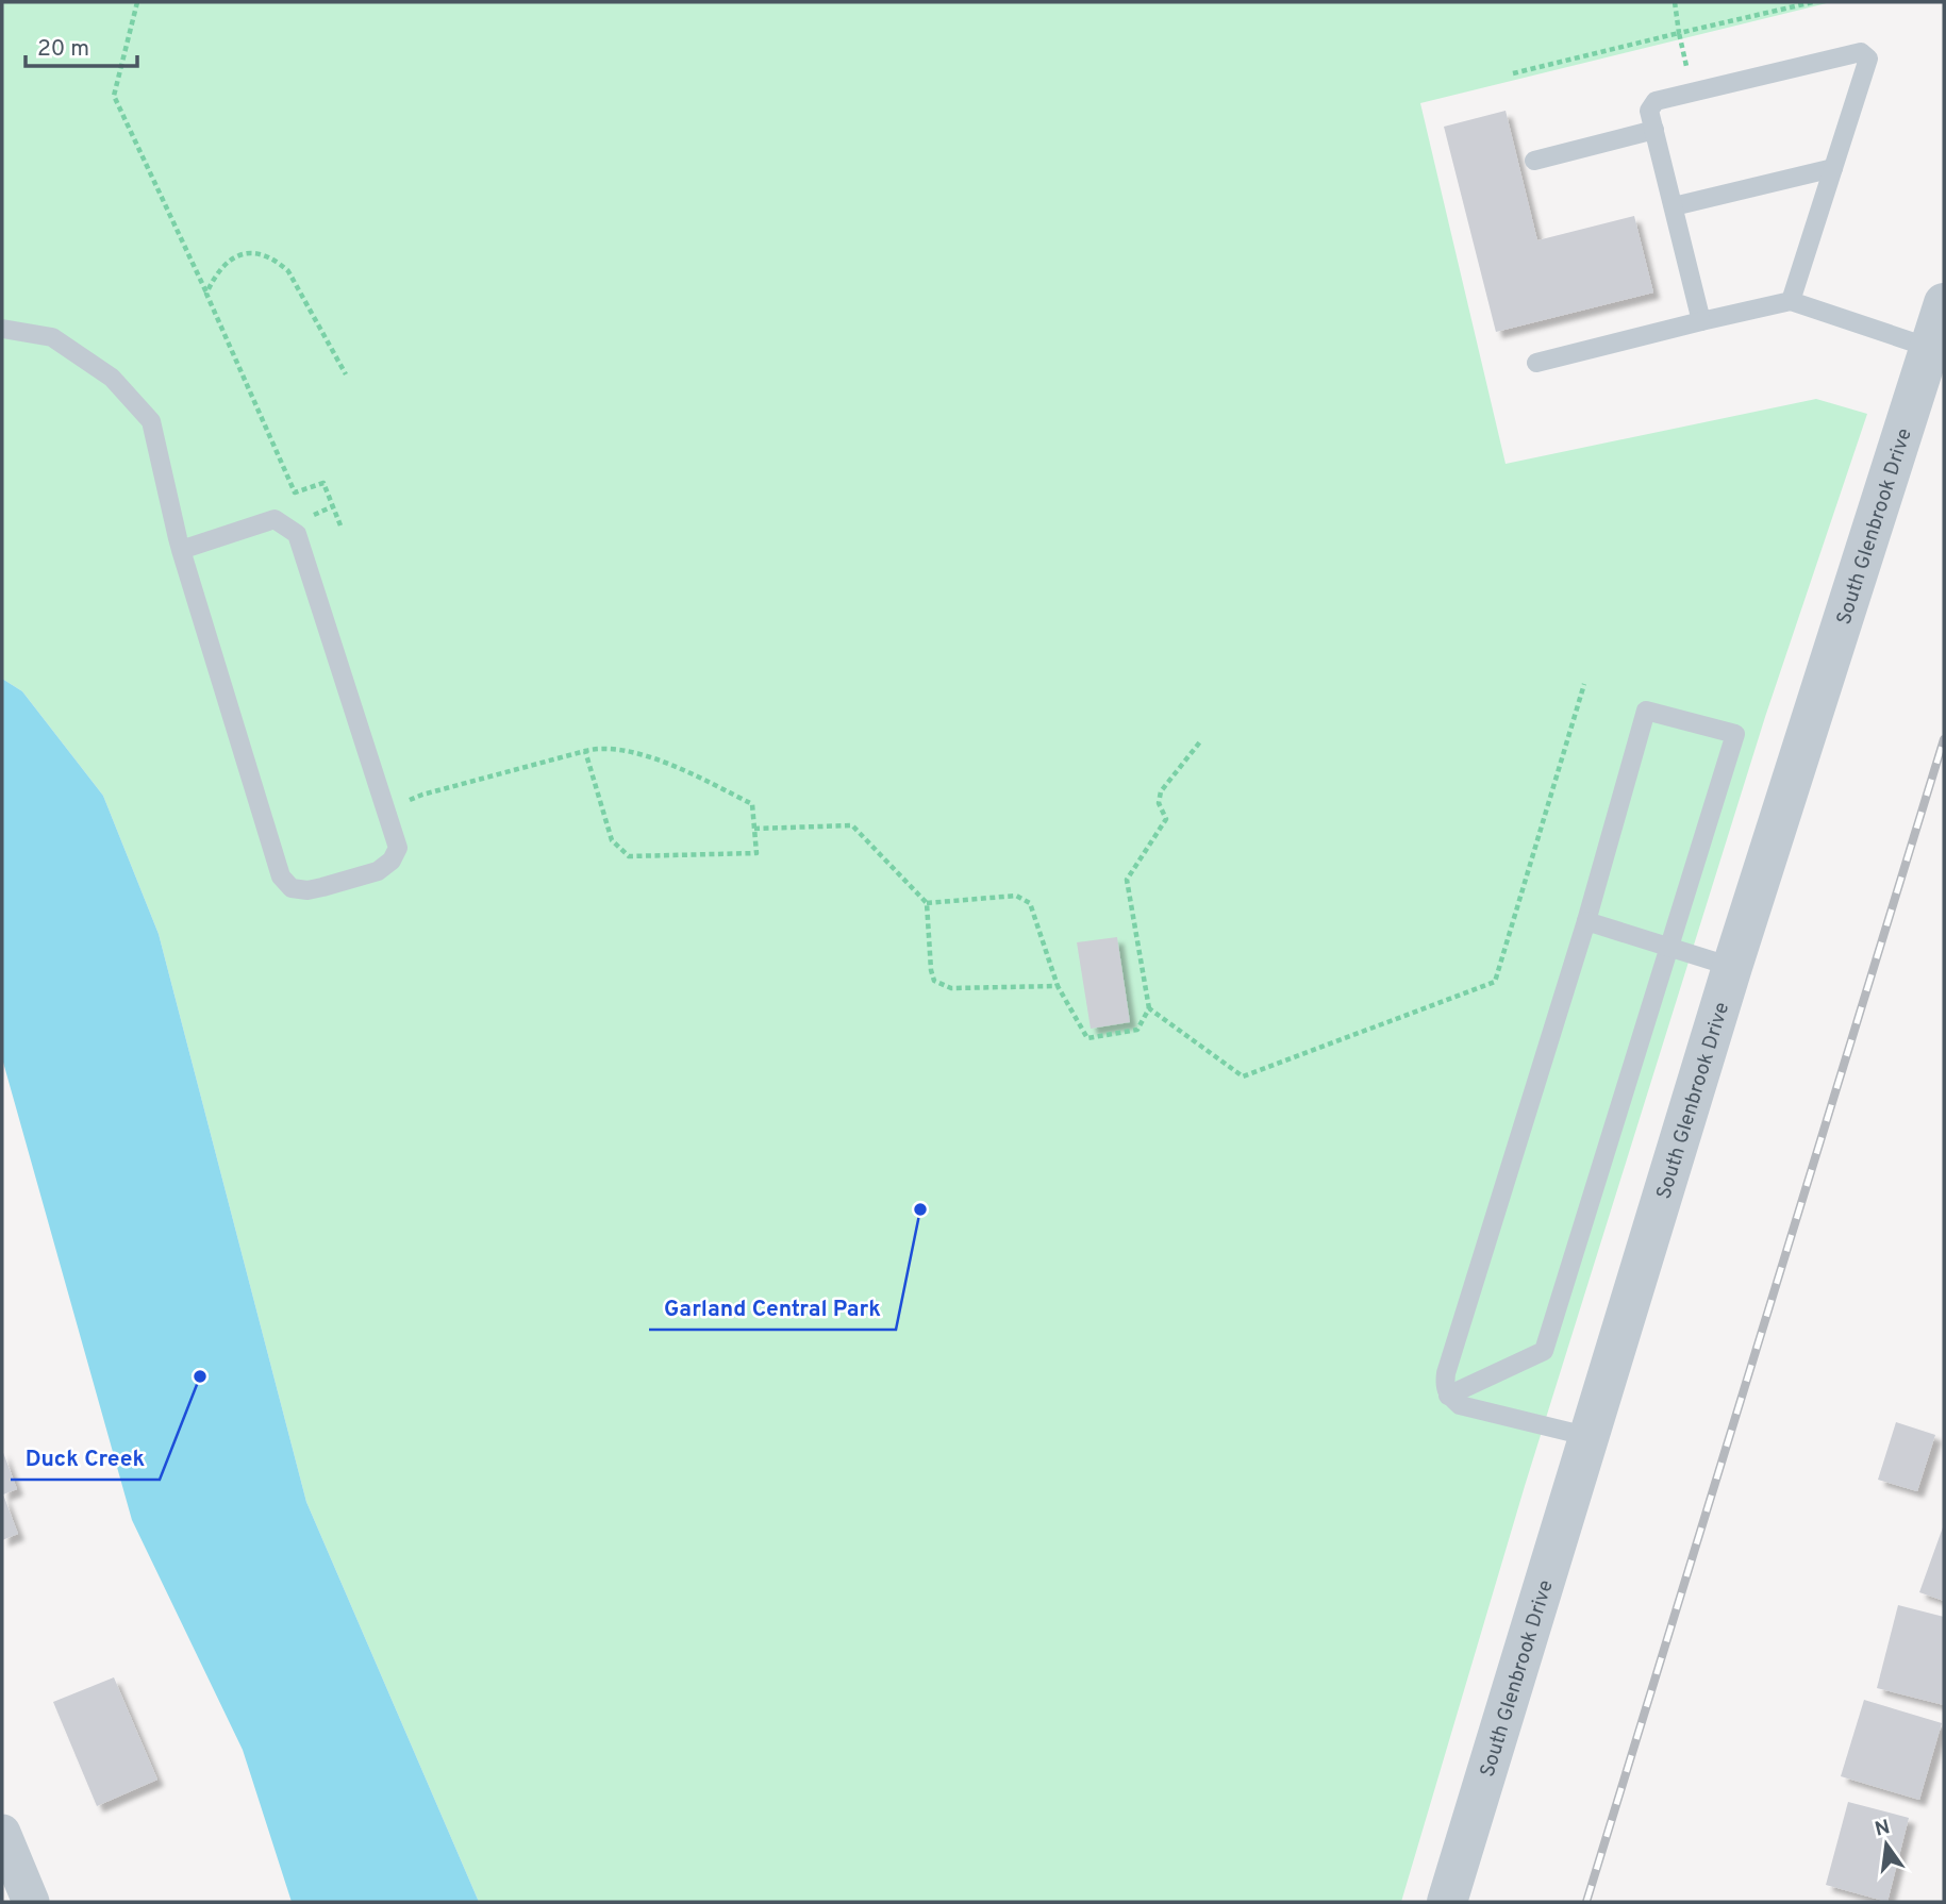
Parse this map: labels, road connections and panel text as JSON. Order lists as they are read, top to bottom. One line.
{"streets":{"street":["South Glenbrook Drive"]},"places":["Garland Central Park","Duck Creek"],"scale_bar":"20 m","north":"top"}
